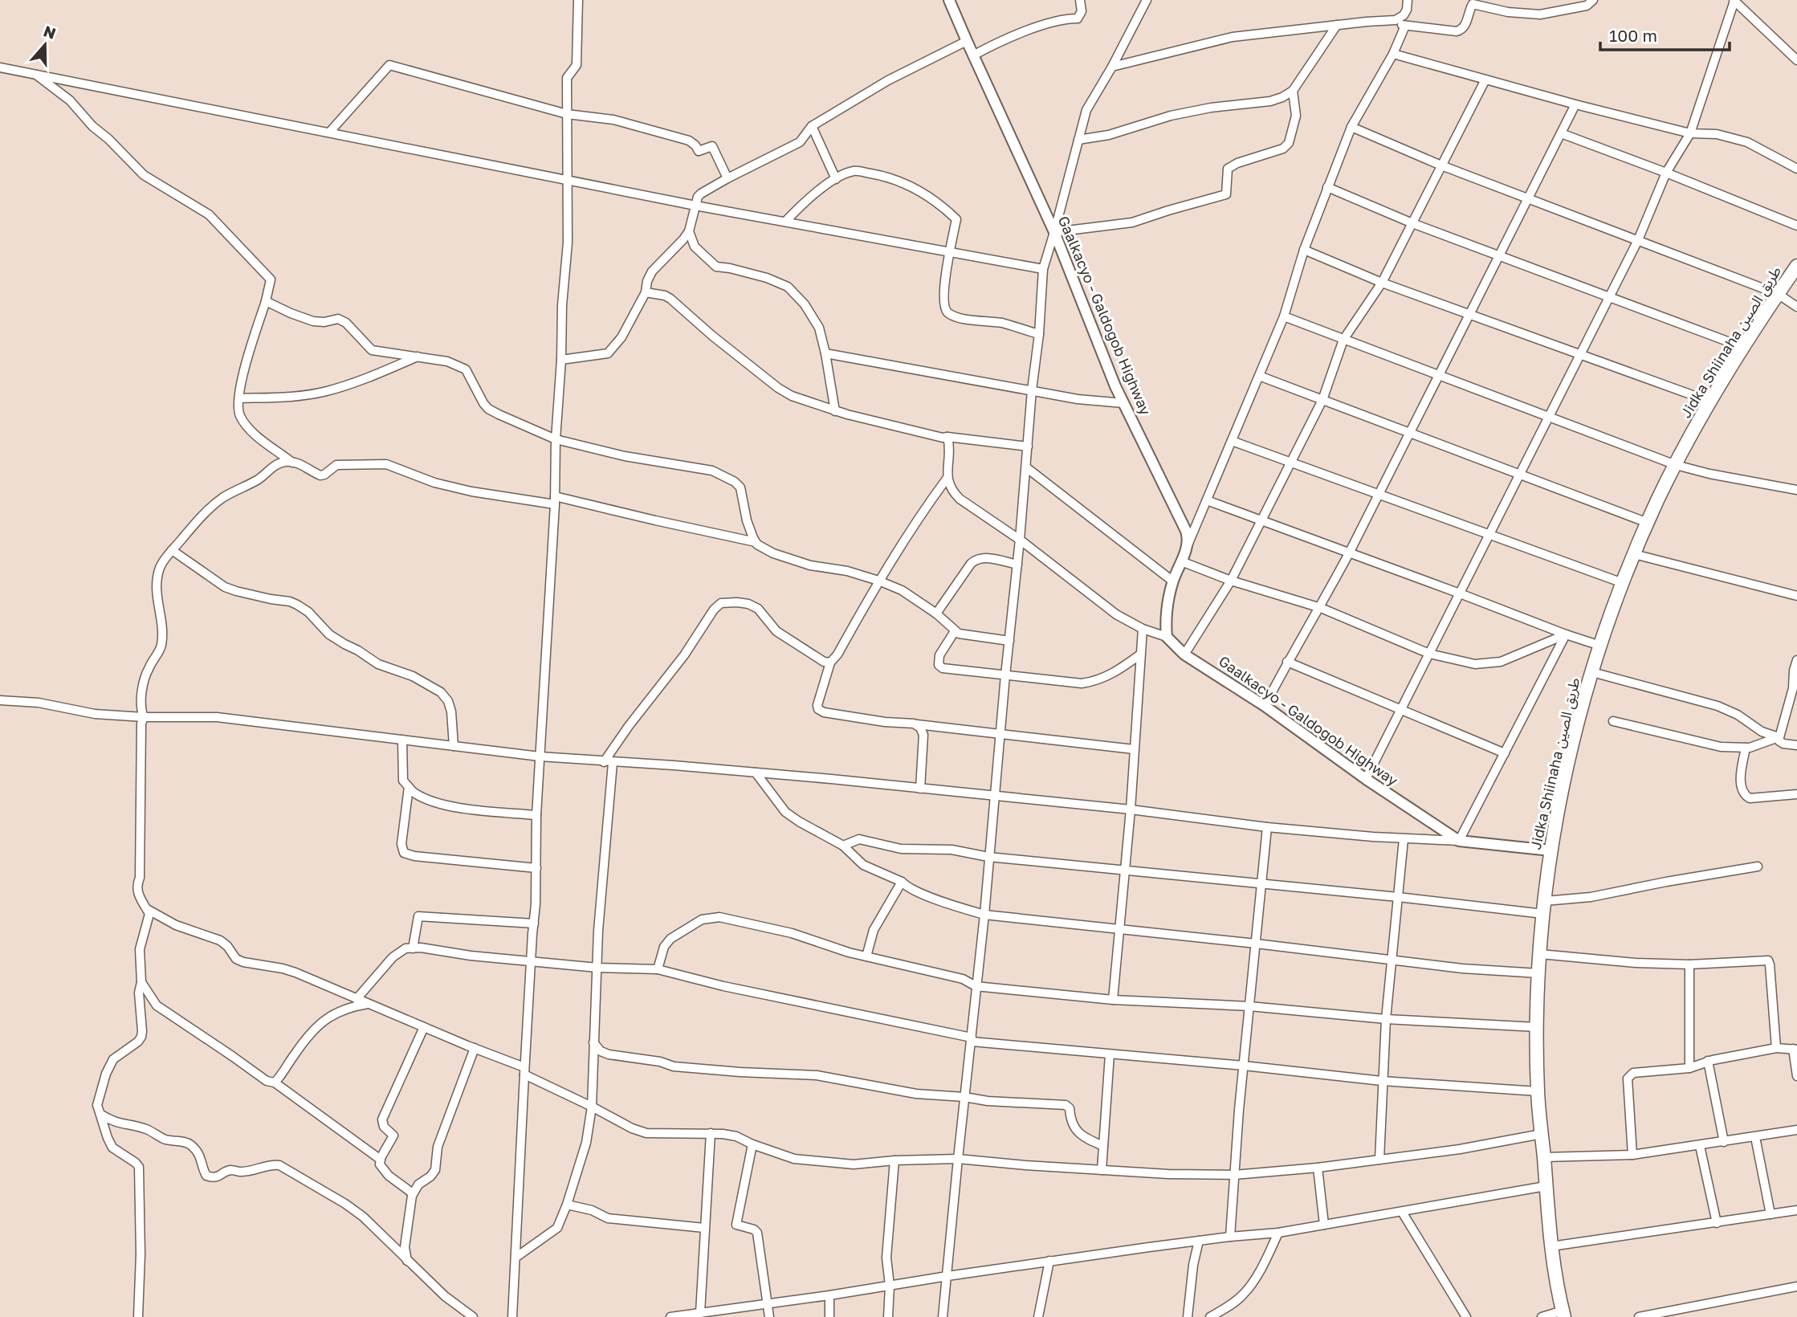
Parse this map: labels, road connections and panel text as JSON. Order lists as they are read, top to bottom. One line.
{"streets":{"main road":["Jidka Shiinaha طريق الصين"],"street":["Gaalkacyo - Galdogob Highway"]},"crossings":[["Gaalkacyo - Galdogob Highway","Jidka Shiinaha طريق الصين"]],"scale_bar":"100 m","north":"top"}
